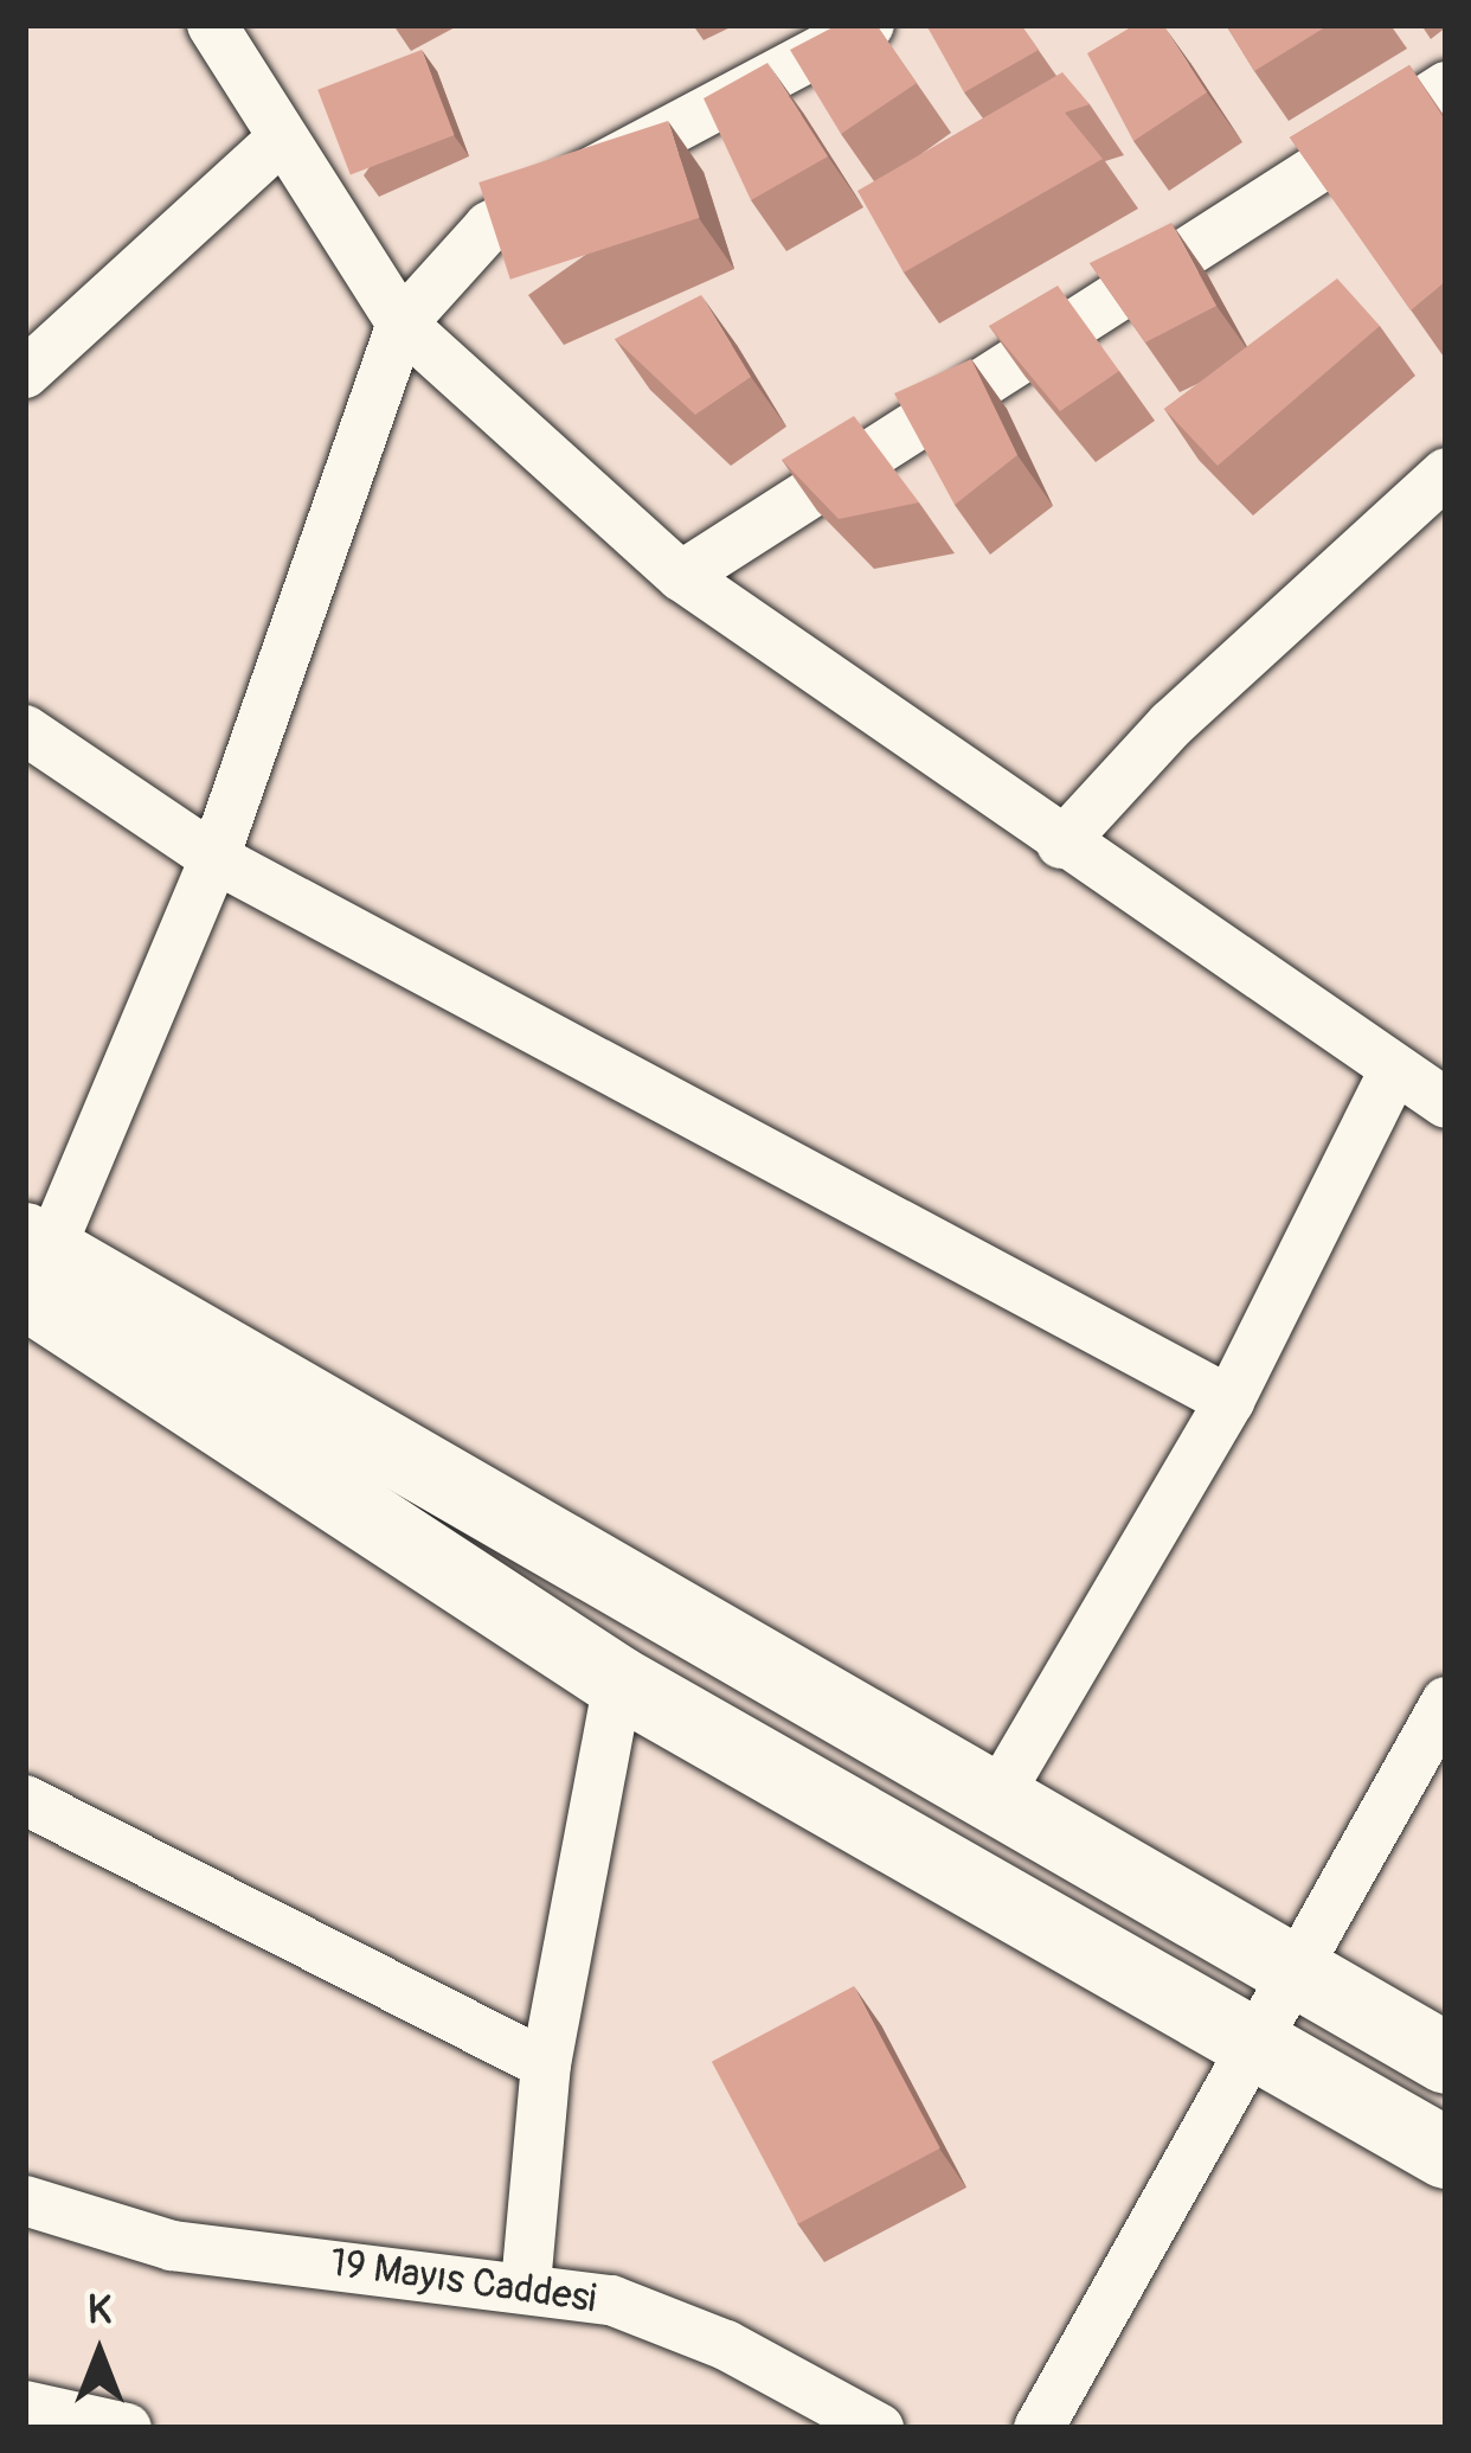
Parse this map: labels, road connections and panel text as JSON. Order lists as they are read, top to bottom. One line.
{"streets":{"street":["19 Mayıs Caddesi"]},"north":"top"}
